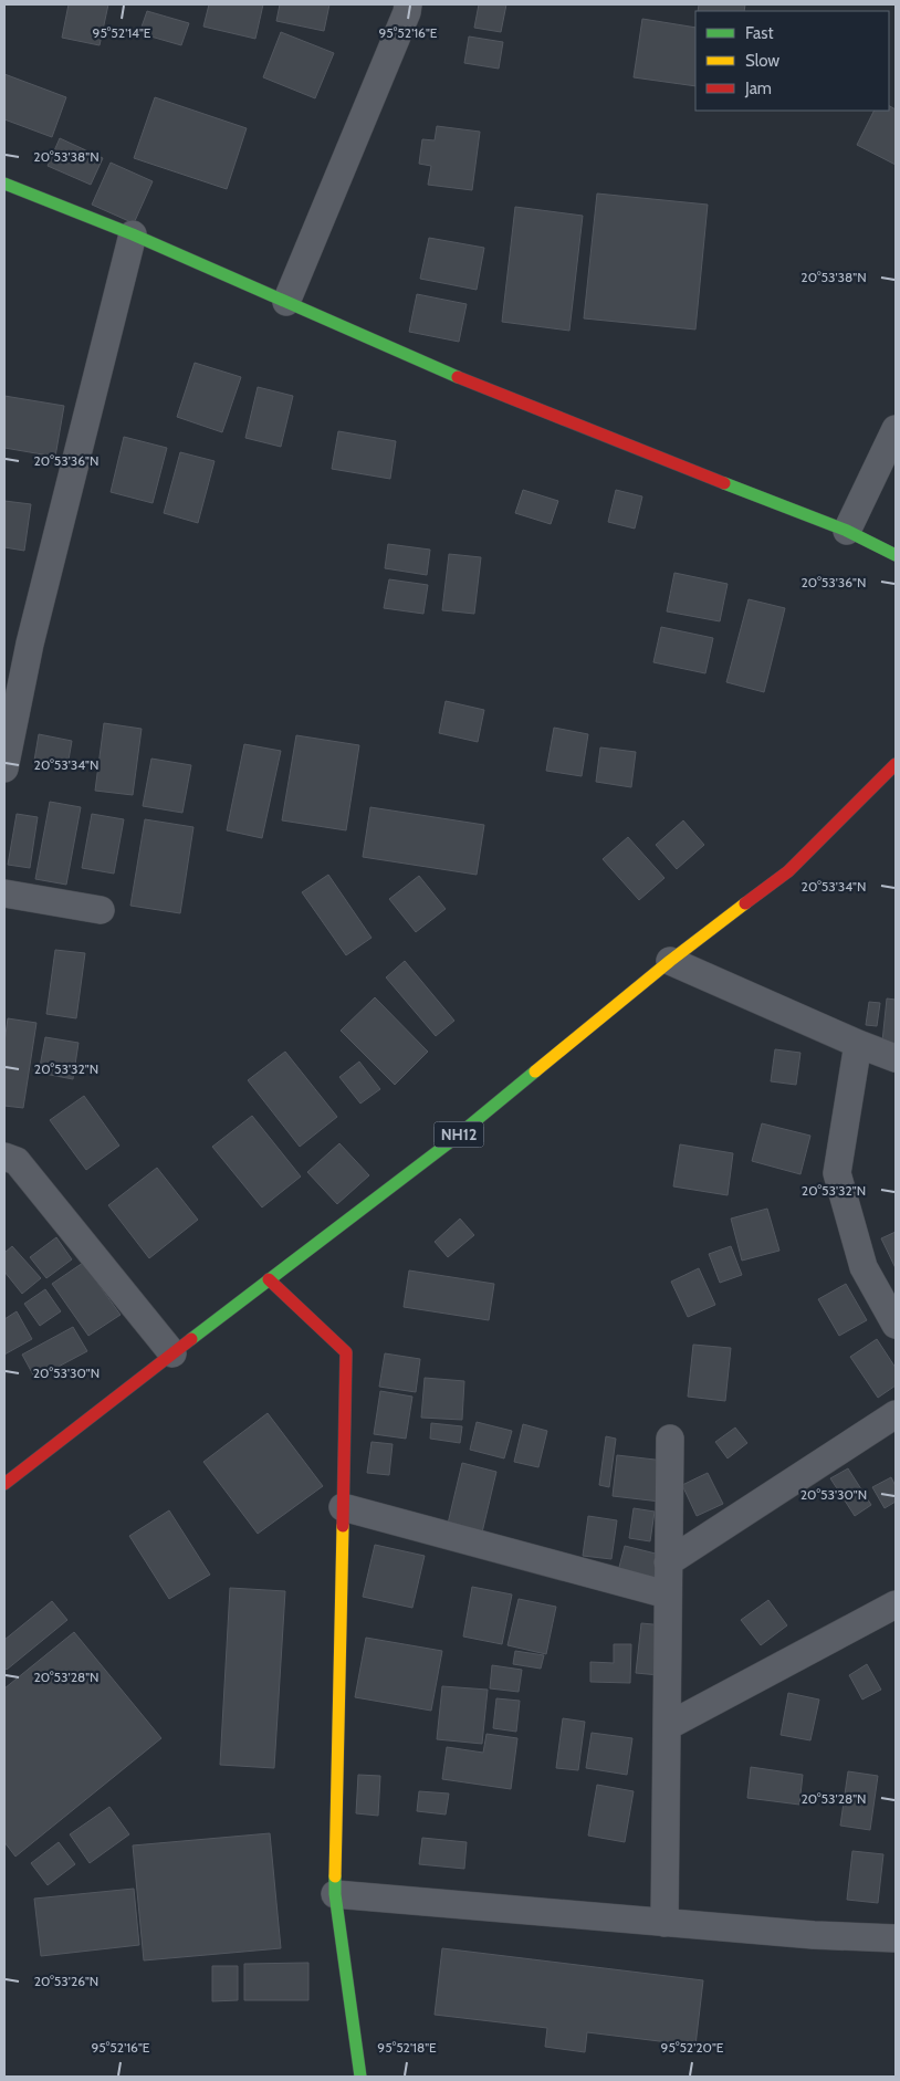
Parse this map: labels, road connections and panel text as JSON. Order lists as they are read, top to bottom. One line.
{"streets":{"main road":["NH12"]},"legend":["Fast","Slow","Jam"],"coordinates":["95°52'14\"E","95°52'16\"E","20°53'38\"N","20°53'36\"N","20°53'34\"N","20°53'32\"N","20°53'30\"N","20°53'28\"N","20°53'26\"N","95°52'18\"E","95°52'20\"E"]}
